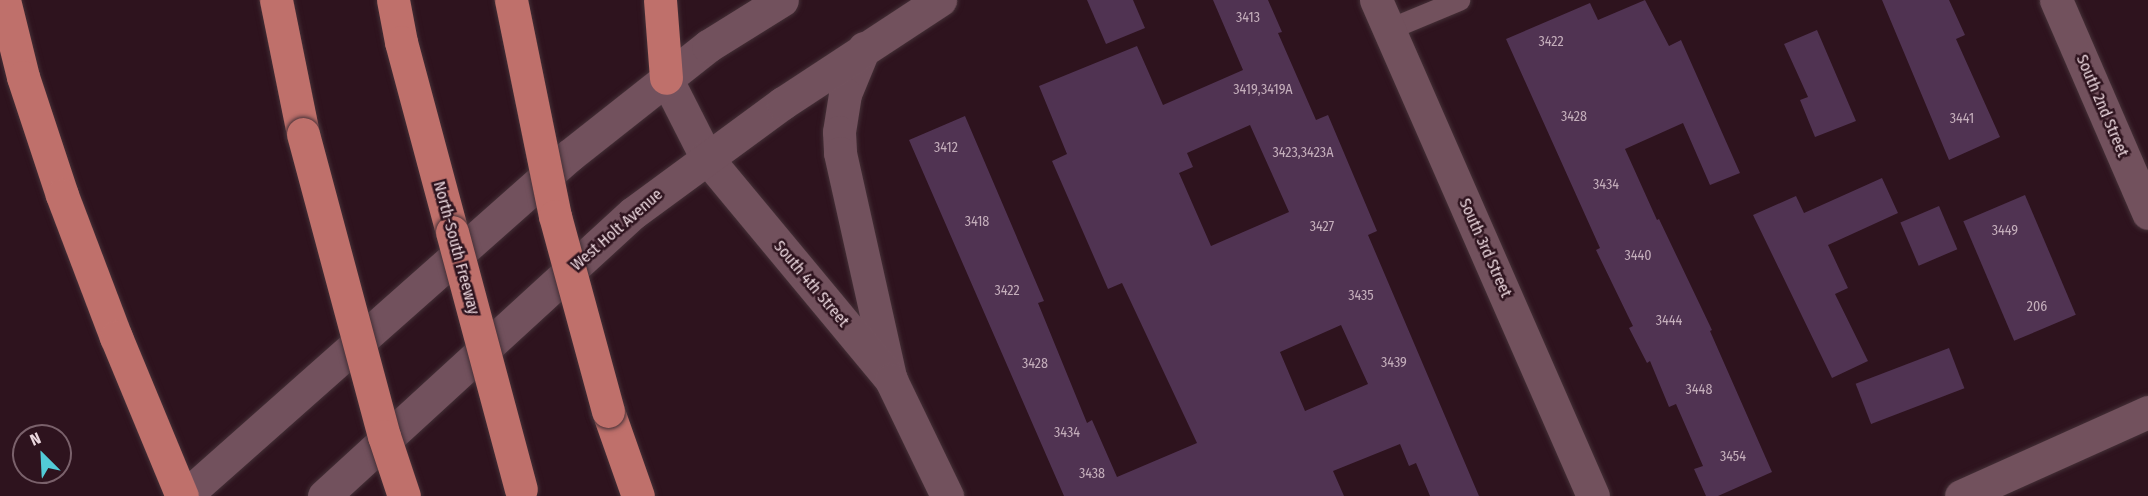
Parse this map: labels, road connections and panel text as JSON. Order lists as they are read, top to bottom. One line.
{"streets":{"highway":["North-South Freeway"],"street":["South 2nd Street","West Holt Avenue","South 3rd Street","South 4th Street"]},"crossings":[["West Holt Avenue","South 4th Street"]],"house_numbers":["3413","3422","3419,3419A","3428","3441","3412","3423,3423A","3434","3418","3427","3449","3440","3422","3435","206","3444","3439","3428","3448","3434","3454","3438"],"north":"top left"}
